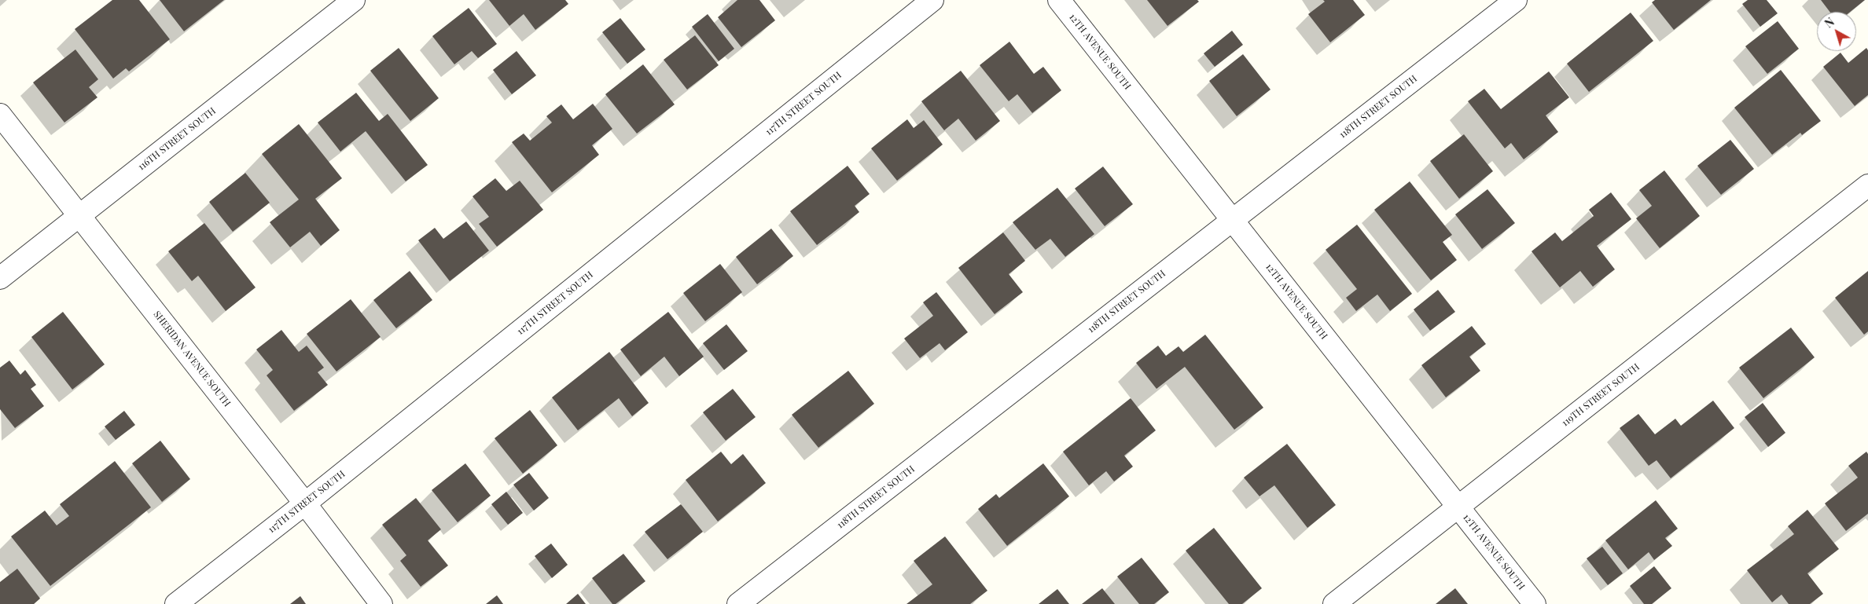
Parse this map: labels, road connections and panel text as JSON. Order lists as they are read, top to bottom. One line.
{"streets":{"street":["12TH AVENUE SOUTH","117TH STREET SOUTH","118TH STREET SOUTH","116TH STREET SOUTH","SHERIDAN AVENUE SOUTH","119TH STREET SOUTH"]},"crossings":[["12TH AVENUE SOUTH","118TH STREET SOUTH"],["12TH AVENUE SOUTH","119TH STREET SOUTH"],["117TH STREET SOUTH","SHERIDAN AVENUE SOUTH"],["116TH STREET SOUTH","SHERIDAN AVENUE SOUTH"]],"north":"top left"}
